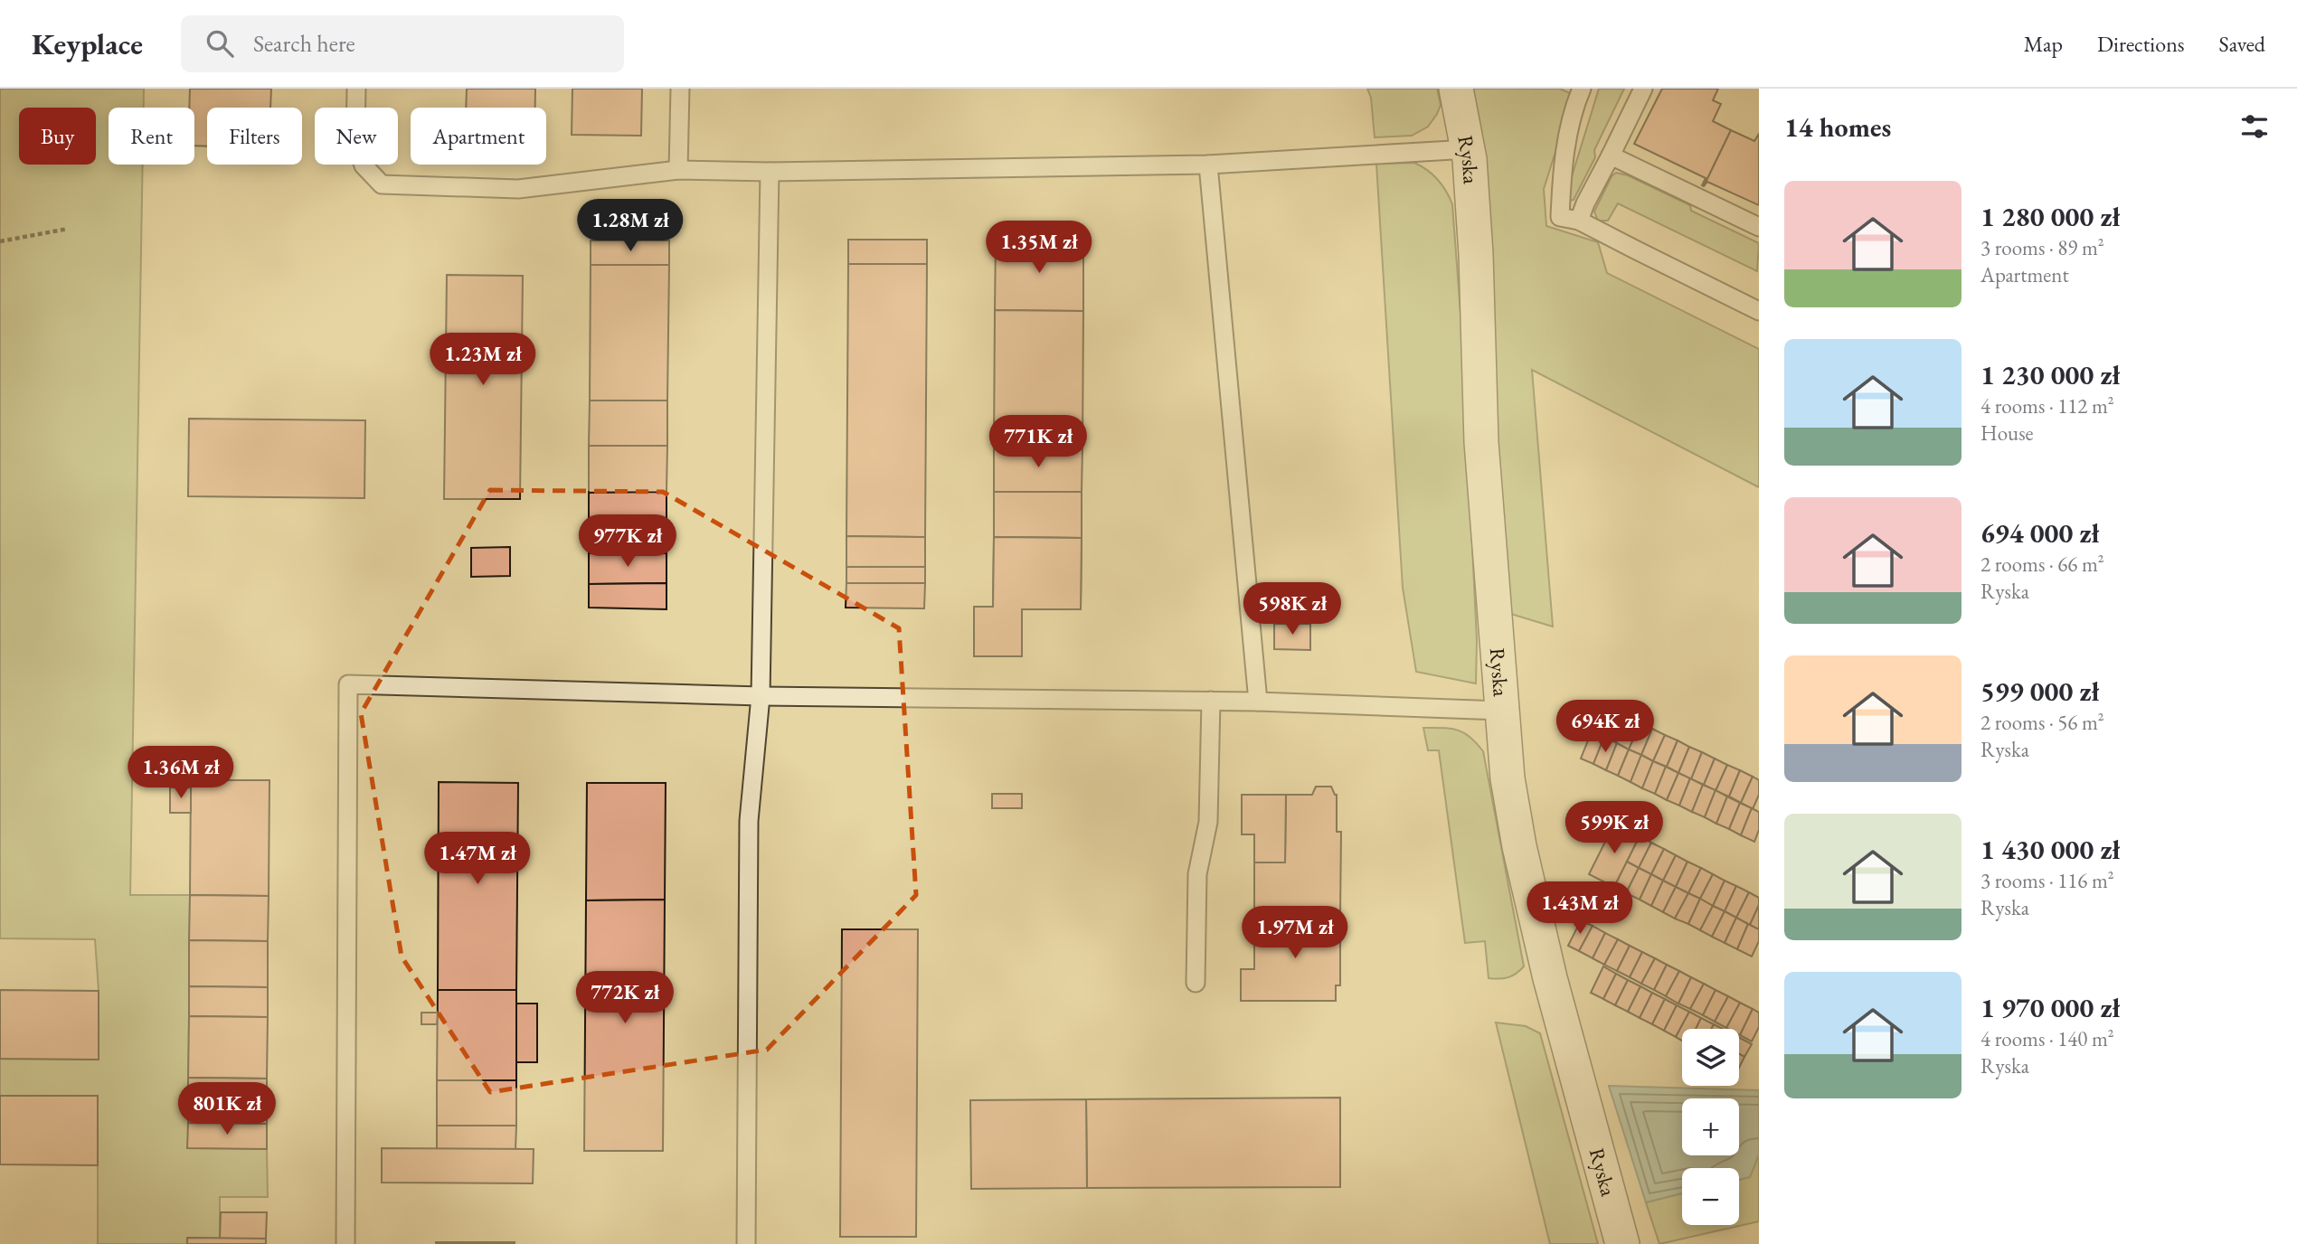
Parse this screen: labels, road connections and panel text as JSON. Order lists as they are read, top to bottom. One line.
{"streets":{"street":["Ryska"]},"page":{"header":"Keyplace","search":"Search here","nav":["Map","Directions","Saved"],"heading":"14 homes","chip":["Buy","Rent","Filters","New","Apartment"],"list":[{"name":"1 280 000 zł","note":"3 rooms · 89 m² · Apartment"},{"name":"1 230 000 zł","note":"4 rooms · 112 m² · House"},{"name":"694 000 zł","note":"2 rooms · 66 m² · Ryska"},{"name":"599 000 zł","note":"2 rooms · 56 m² · Ryska"},{"name":"1 430 000 zł","note":"3 rooms · 116 m² · Ryska"},{"name":"1 970 000 zł","note":"4 rooms · 140 m² · Ryska"}],"price":["1.28M zł","1.35M zł","1.23M zł","771K zł","977K zł","598K zł","694K zł","1.36M zł","599K zł","1.47M zł","1.43M zł","1.97M zł","772K zł","801K zł"],"map_buttons":["+","−"]}}
